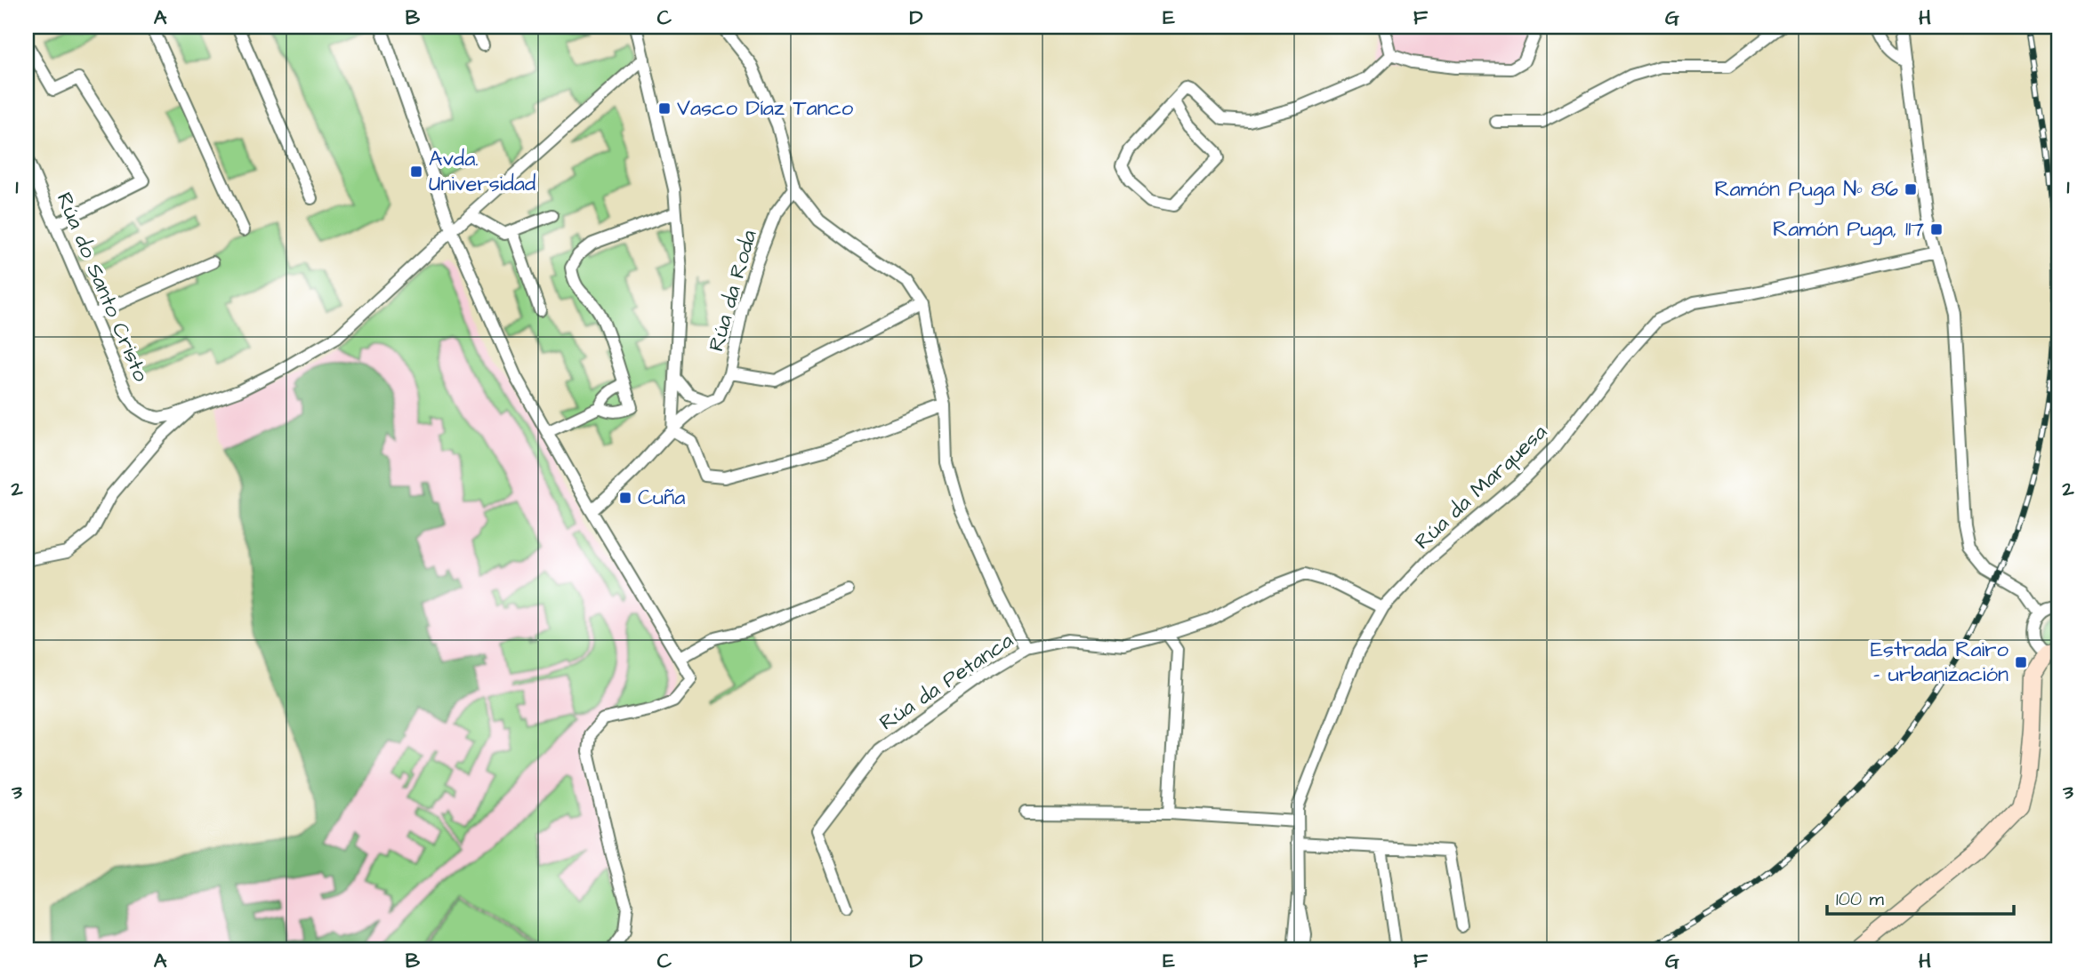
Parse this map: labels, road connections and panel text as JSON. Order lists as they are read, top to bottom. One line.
{"streets":{"street":["Rúa do Santo Cristo","Rúa da Roda","Rúa da Marquesa","Rúa da Petanca"]},"crossings":[["Rúa da Marquesa","Rúa da Petanca"]],"places":{"transit":["Vasco Díaz Tanco","Avda. Universidad","Ramón Puga Nº 86","Ramón Puga, 117","Cuña","Estrada Rairo - urbanización"]},"scale_bar":"100 m","grid":{"columns":["A","B","C","D","E","F","G","H"],"rows":["1","2","3"]}}
